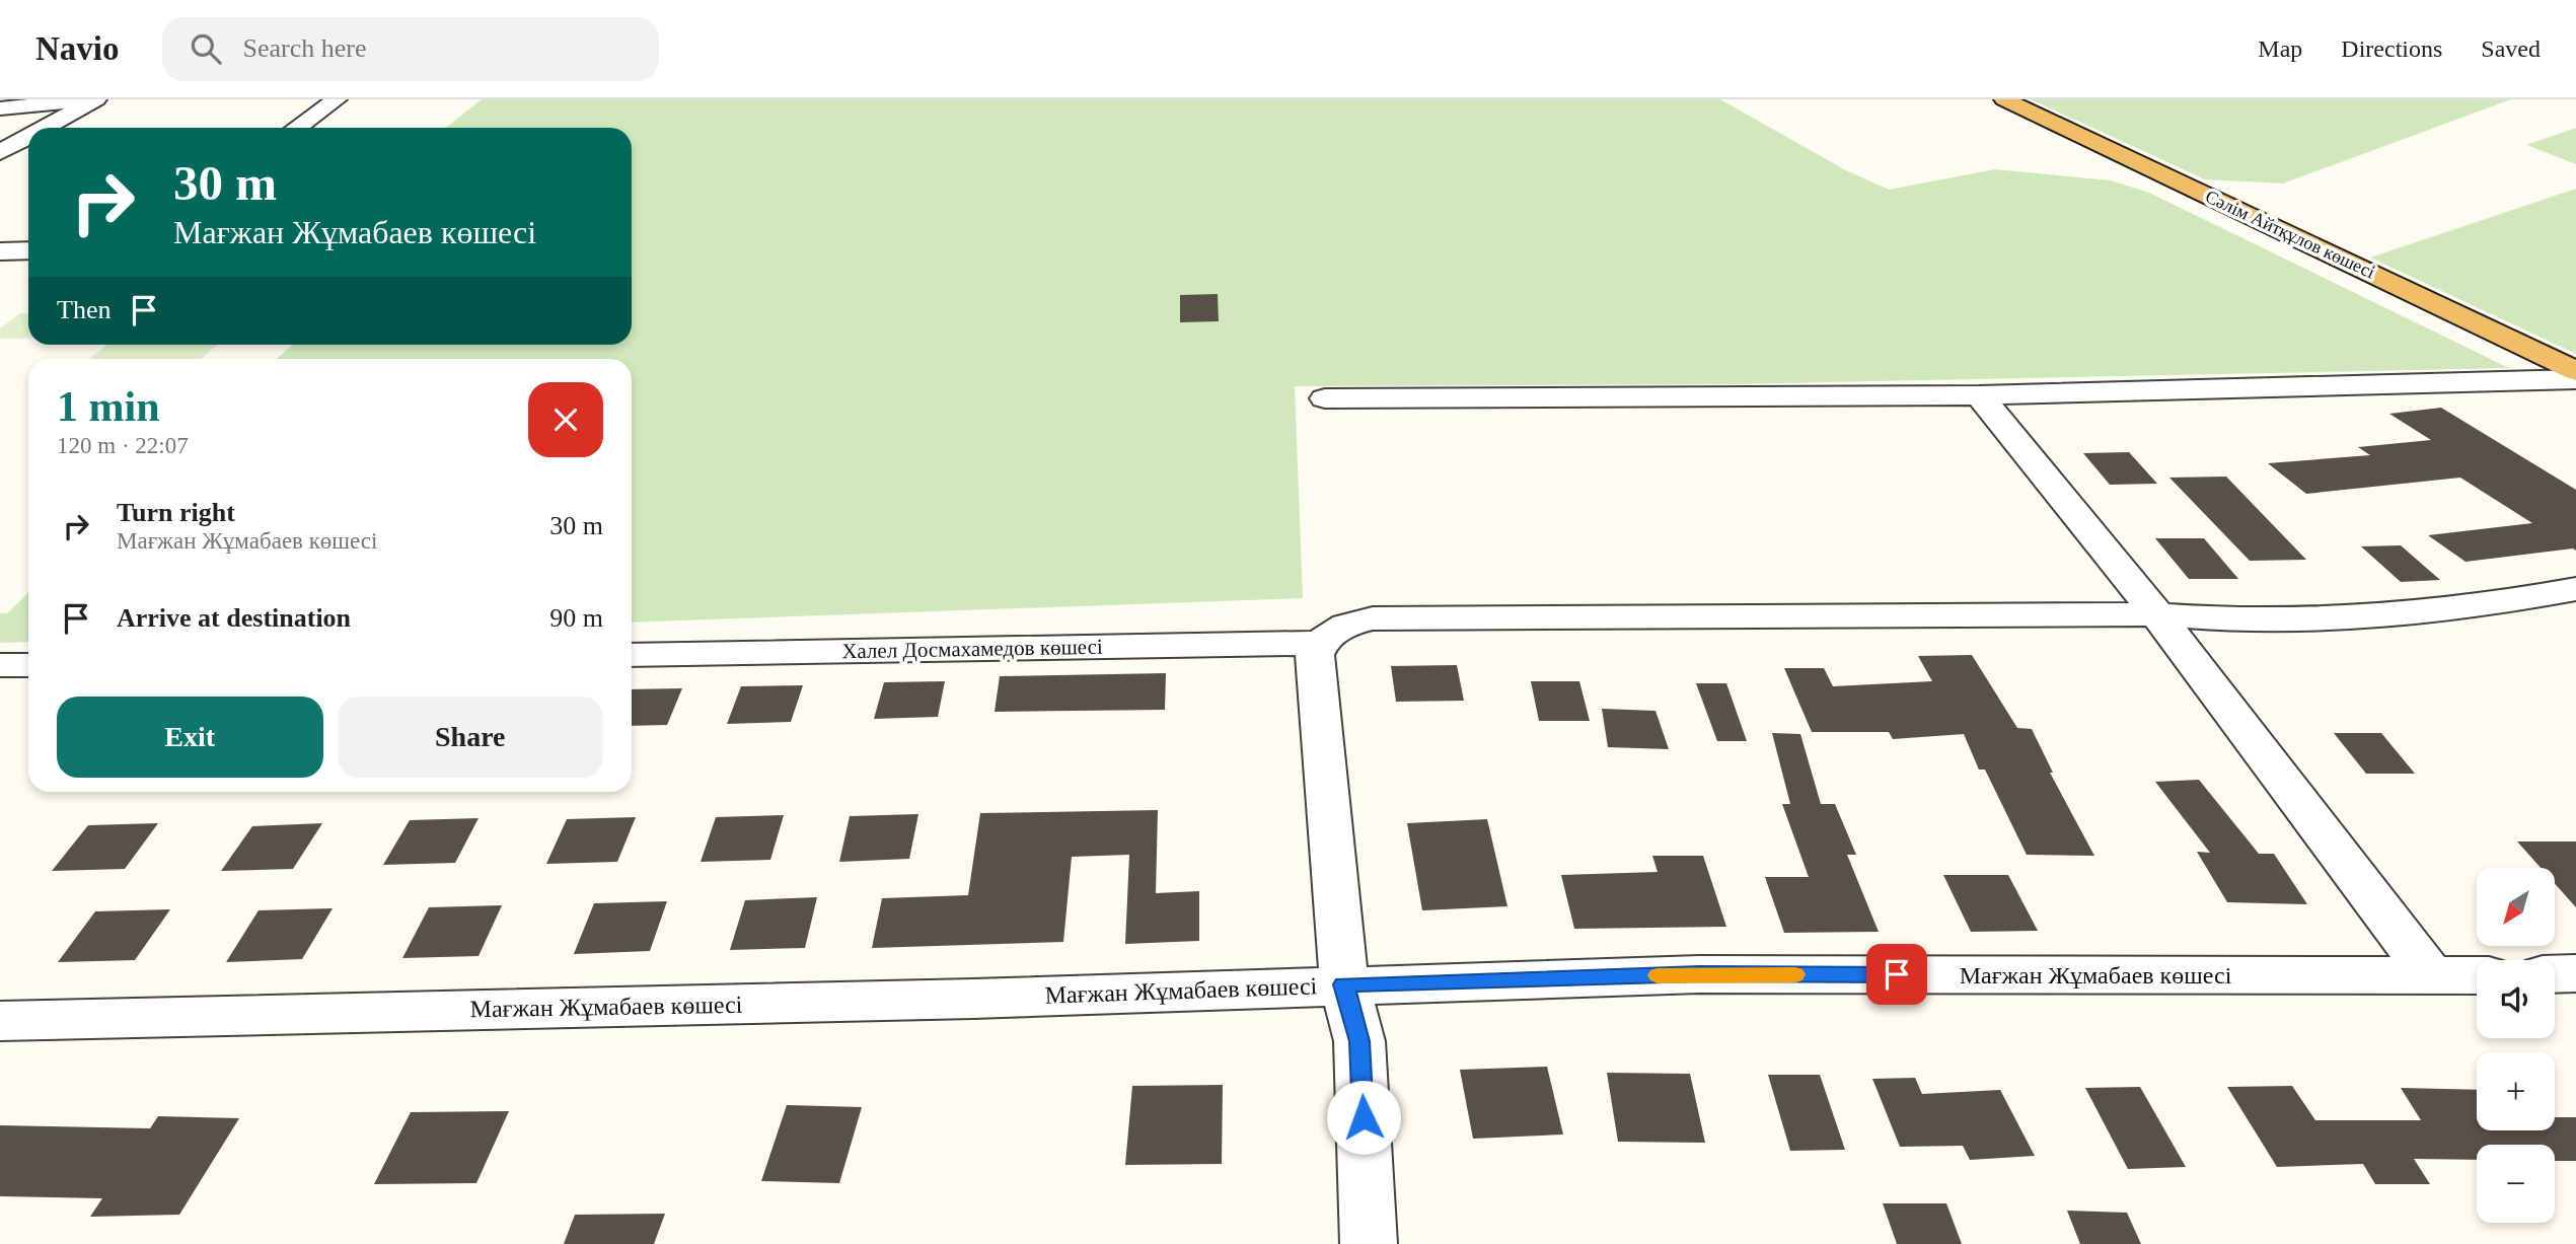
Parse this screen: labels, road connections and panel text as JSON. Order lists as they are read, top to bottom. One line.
{"streets":{"highway":["Сәлім Айтқұлов көшесі"],"street":["Халел Досмахамедов көшесі","Мағжан Жұмабаев көшесі"]},"north":"bottom left","page":{"header":"Navio","search":"Search here","nav":["Map","Directions","Saved"],"turn":["30 m","Мағжан Жұмабаев көшесі"],"then":"Then","heading":["1 min","120 m · 22:07"],"list":[{"name":"Turn right","note":"Мағжан Жұмабаев көшесі","value":"30 m"},{"name":"Arrive at destination","value":"90 m"}],"buttons":["Exit","Share"],"map_buttons":["+","−"]}}
